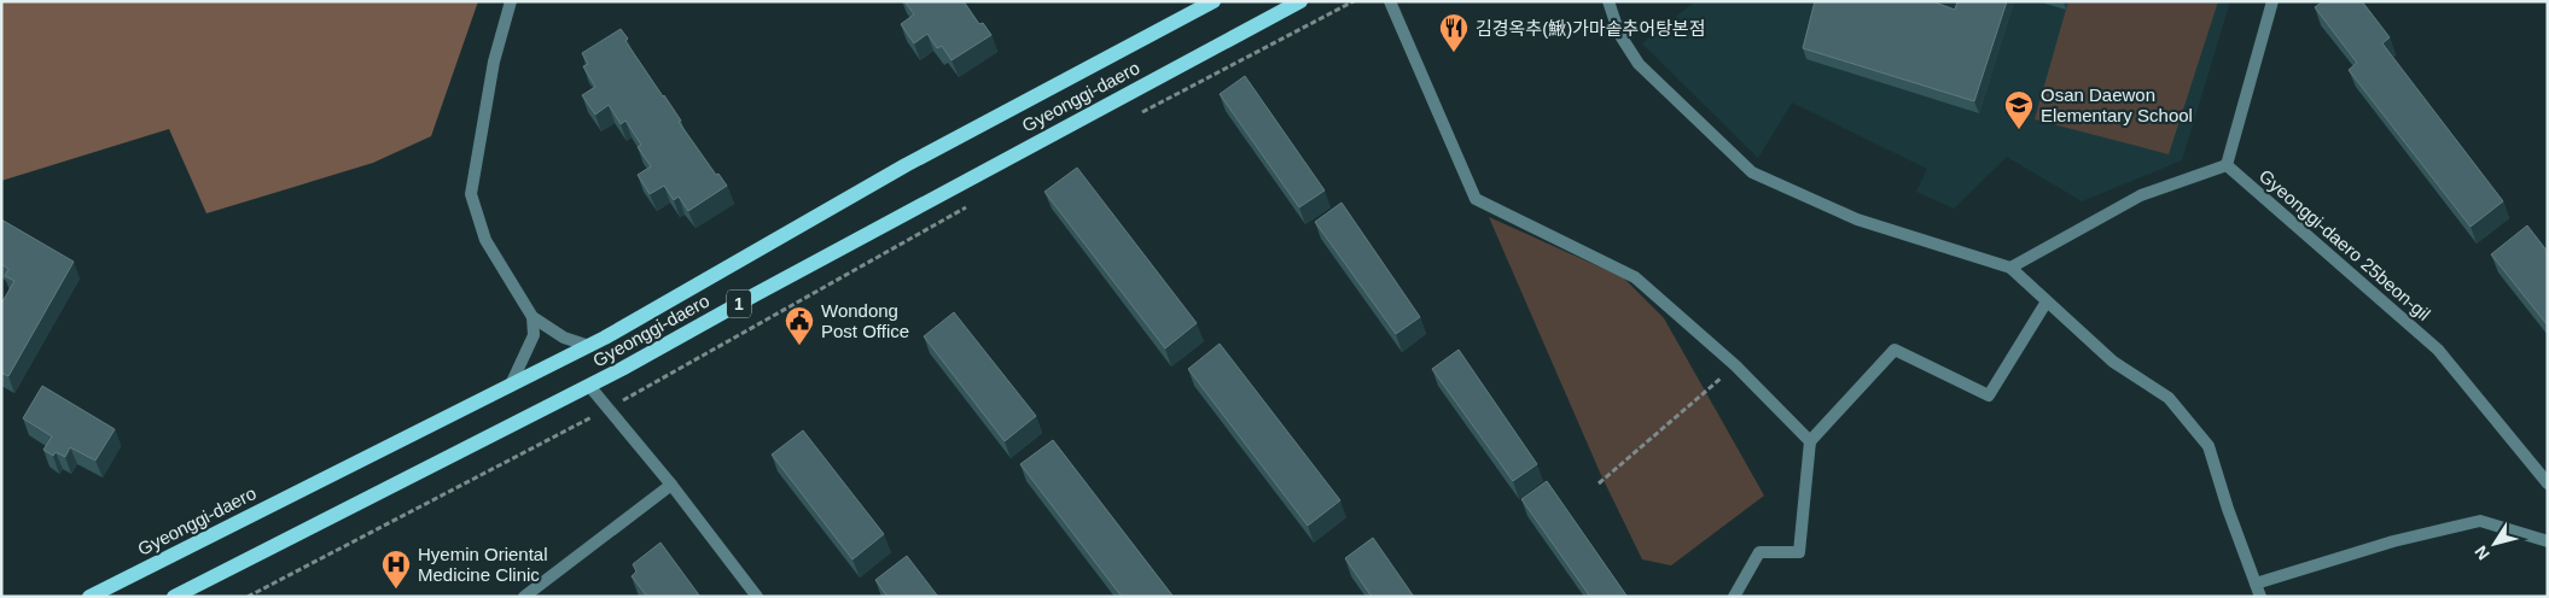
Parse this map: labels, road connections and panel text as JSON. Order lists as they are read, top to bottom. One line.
{"streets":{"main road":["Gyeonggi-daero","1"],"street":["Gyeonggi-daero 25beon-gil"]},"places":{"restaurant":["김경옥추(鰍)가마솥추어탕본점"],"school or university":["Osan Daewon Elementary School"],"public building":["Wondong Post Office"],"hospital":["Hyemin Oriental Medicine Clinic"]},"north":"bottom left"}
